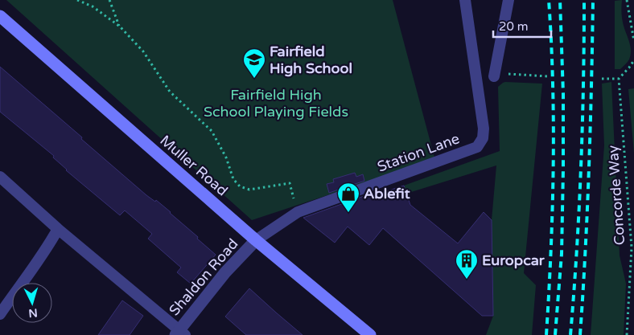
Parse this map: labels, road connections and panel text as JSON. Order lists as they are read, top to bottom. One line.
{"streets":{"main road":["Muller Road"],"street":["Shaldon Road"],"lane":["Station Lane"],"path":["Concorde Way"]},"crossings":[["Station Lane","Muller Road"],["Station Lane","Shaldon Road"],["Muller Road","Shaldon Road"]],"parks":["Fairfield High School Playing Fields"],"places":{"school or university":["Fairfield High School"],"shop":["Ablefit"],"building":["Europcar"]},"scale_bar":"20 m","north":"bottom"}
